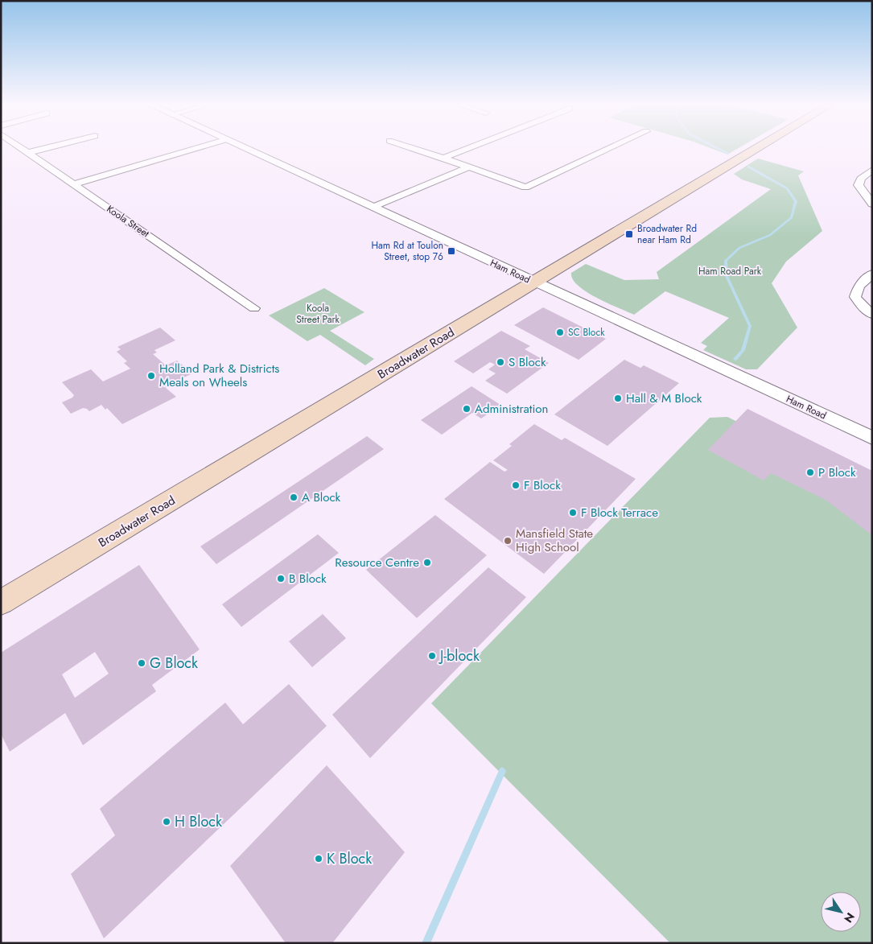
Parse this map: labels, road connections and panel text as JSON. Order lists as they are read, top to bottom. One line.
{"streets":{"main road":["Broadwater Road"],"street":["Koola Street","Ham Road"]},"crossings":[["Ham Road","Broadwater Road"]],"parks":["Ham Road Park","Koola Street Park"],"places":{"transit":["Broadwater Rd near Ham Rd","Ham Rd at Toulon Street, stop 76"],"other":["SC Block","S Block","Holland Park & Districts Meals on Wheels","Hall & M Block","Administration","P Block","F Block","A Block","F Block Terrace","Mansfield State High School","Resource Centre","B Block","J-block","G Block","H Block","K Block"]},"north":"bottom right"}
